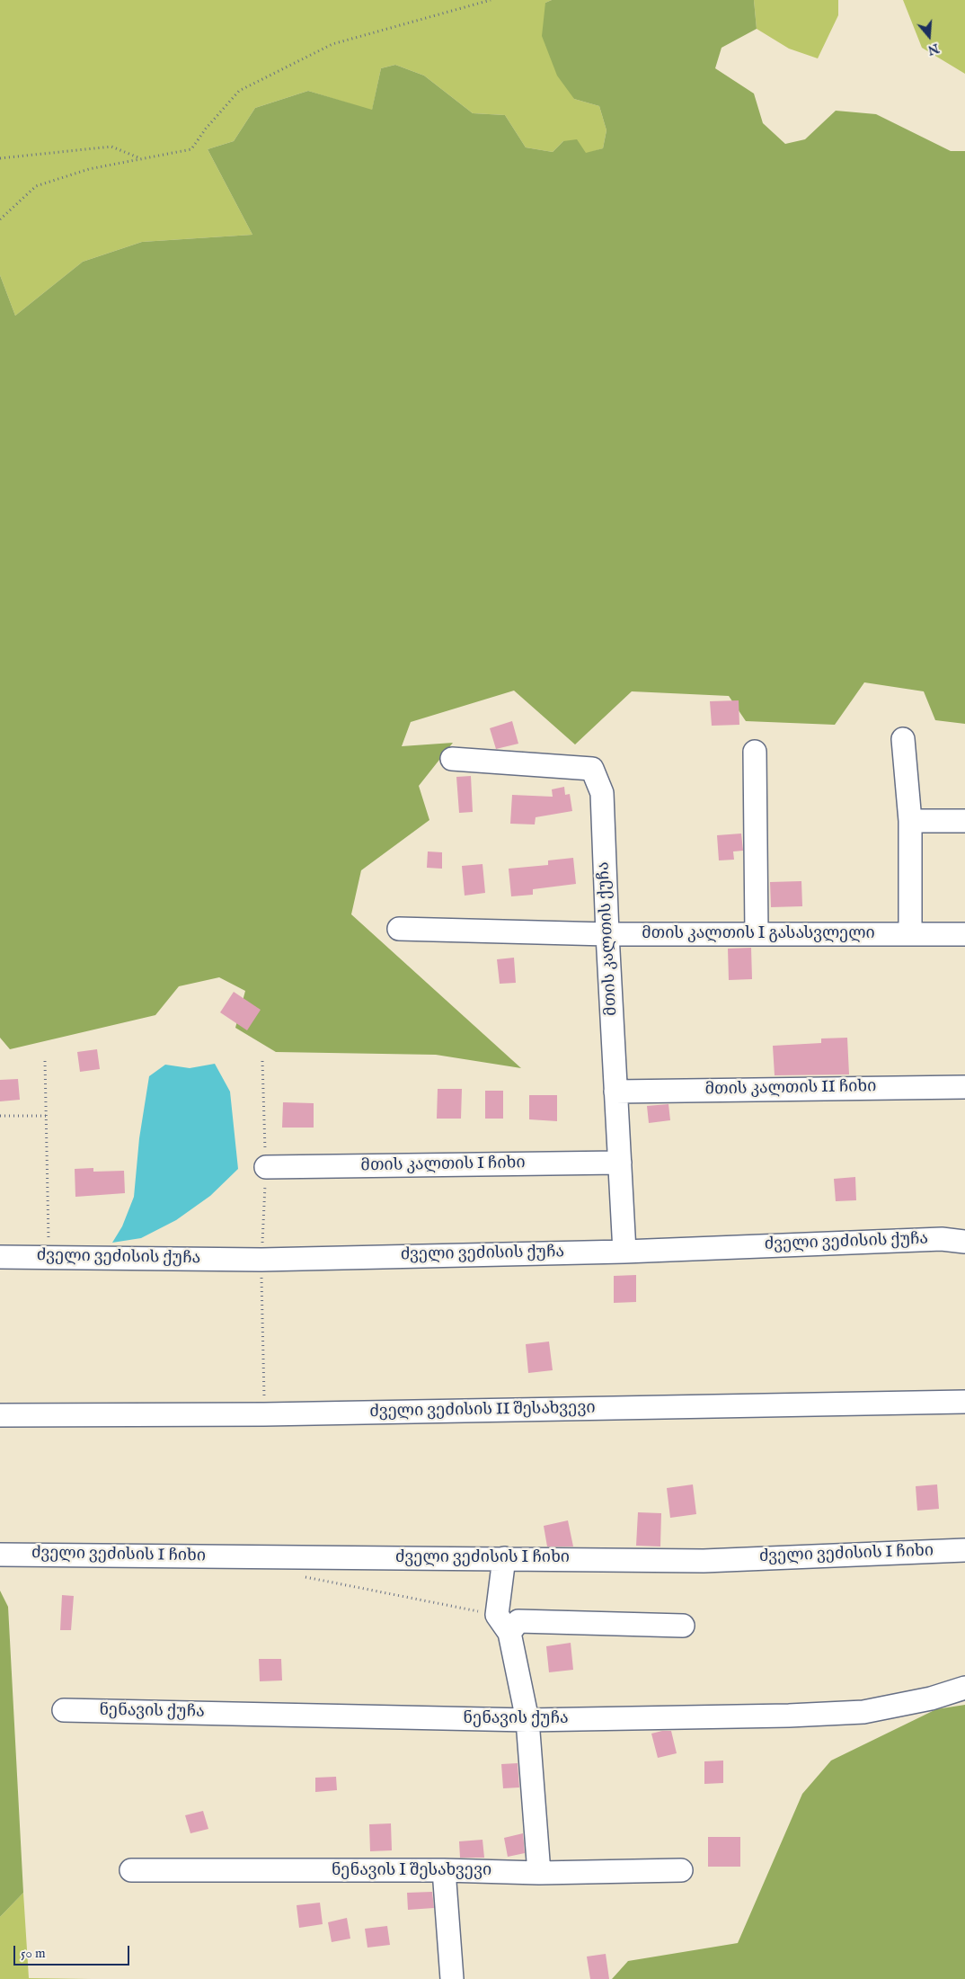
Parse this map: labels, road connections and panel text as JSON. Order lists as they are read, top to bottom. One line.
{"streets":{"street":["მთის კალთის I გასასვლელი","მთის კალთის ქუჩა","მთის კალთის II ჩიხი","მთის კალთის I ჩიხი","ძველი ვეძისის ქუჩა","ძველი ვეძისის II შესახვევი","ძველი ვეძისის I ჩიხი","ნენავის ქუჩა","ნენავის I შესახვევი"]},"crossings":[["მთის კალთის I გასასვლელი","მთის კალთის ქუჩა"],["მთის კალთის ქუჩა","მთის კალთის II ჩიხი"],["მთის კალთის ქუჩა","მთის კალთის I ჩიხი"],["მთის კალთის ქუჩა","ძველი ვეძისის ქუჩა"]],"scale_bar":"50 m","north":"bottom"}
